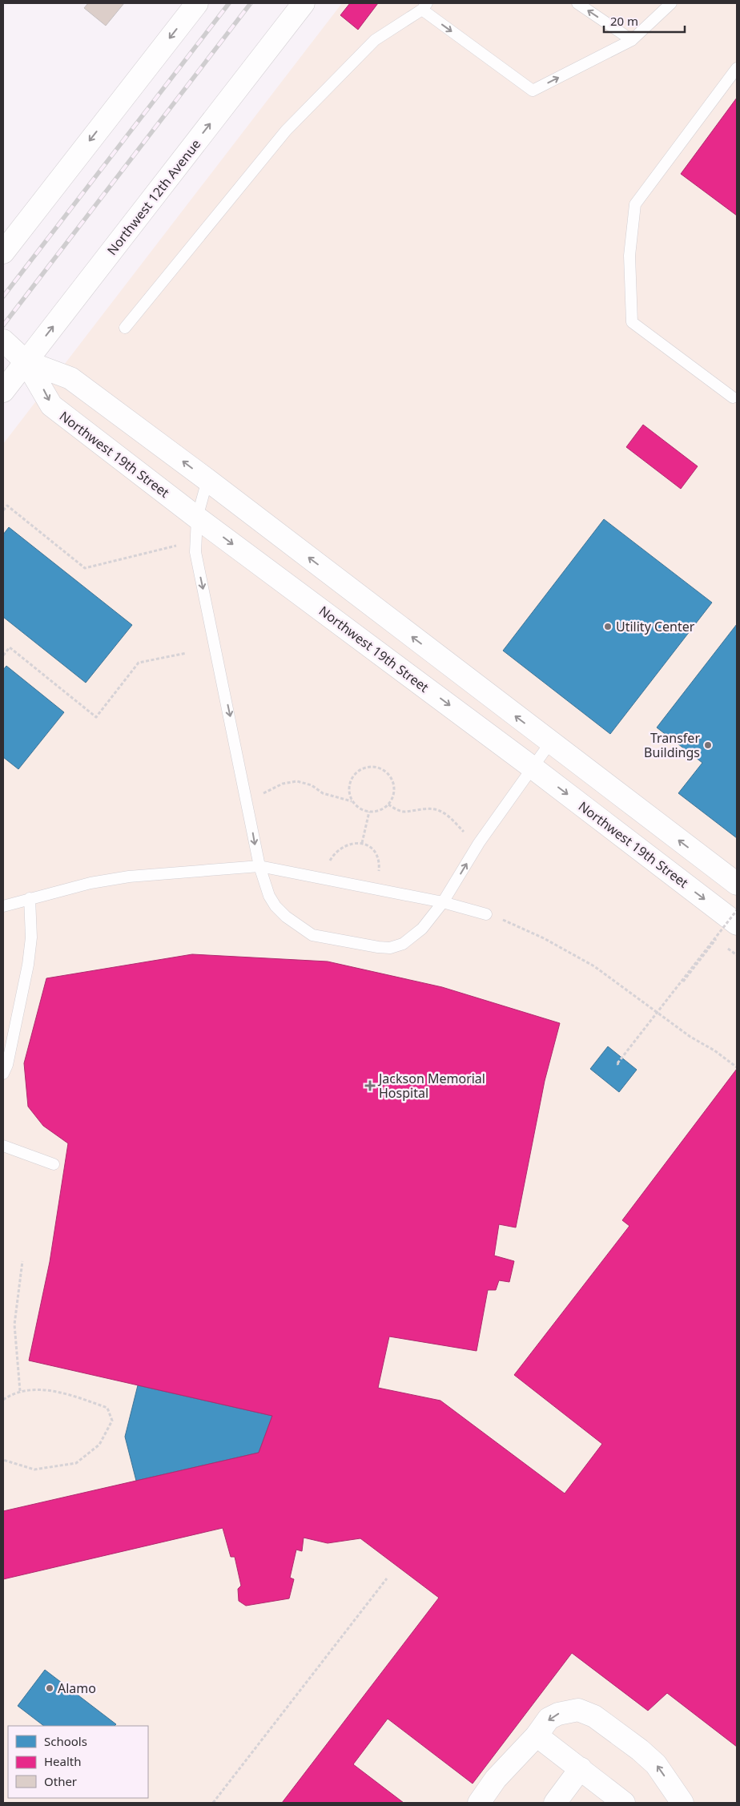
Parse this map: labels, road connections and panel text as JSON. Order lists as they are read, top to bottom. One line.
{"streets":{"street":["Northwest 12th Avenue","Northwest 19th Street"]},"crossings":[["Northwest 12th Avenue","Northwest 19th Street"]],"places":{"other":["Utility Center","Transfer Buildings","Alamo"],"health":["Jackson Memorial Hospital"]},"legend":["Schools","Health","Other"],"scale_bar":"20 m"}
